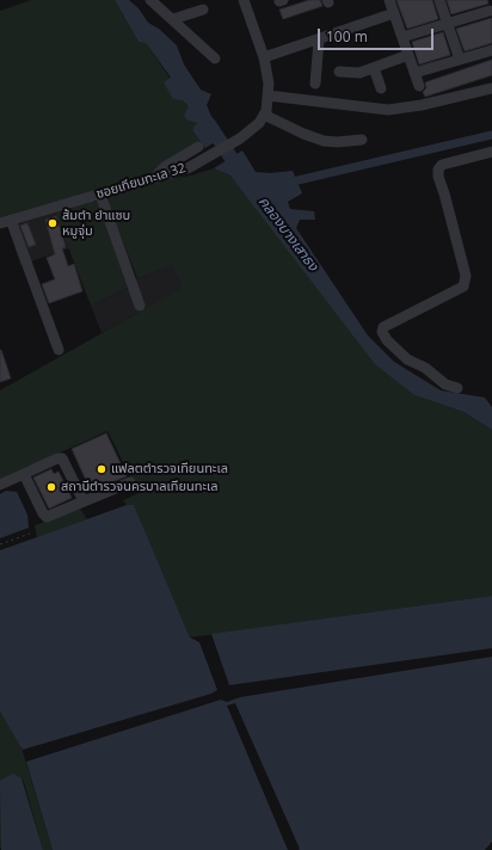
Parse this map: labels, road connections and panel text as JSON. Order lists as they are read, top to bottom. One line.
{"streets":{"street":["ซอยเทียนทะเล 32"]},"water":["คลองบางเสาธง"],"places":["ส้มตำ ยำแซบ หมูจุ่ม","แฟลตตำรวจเทียนทะเล","สถานีตำรวจนครบาลเทียนทะเล"],"scale_bar":"100 m"}
